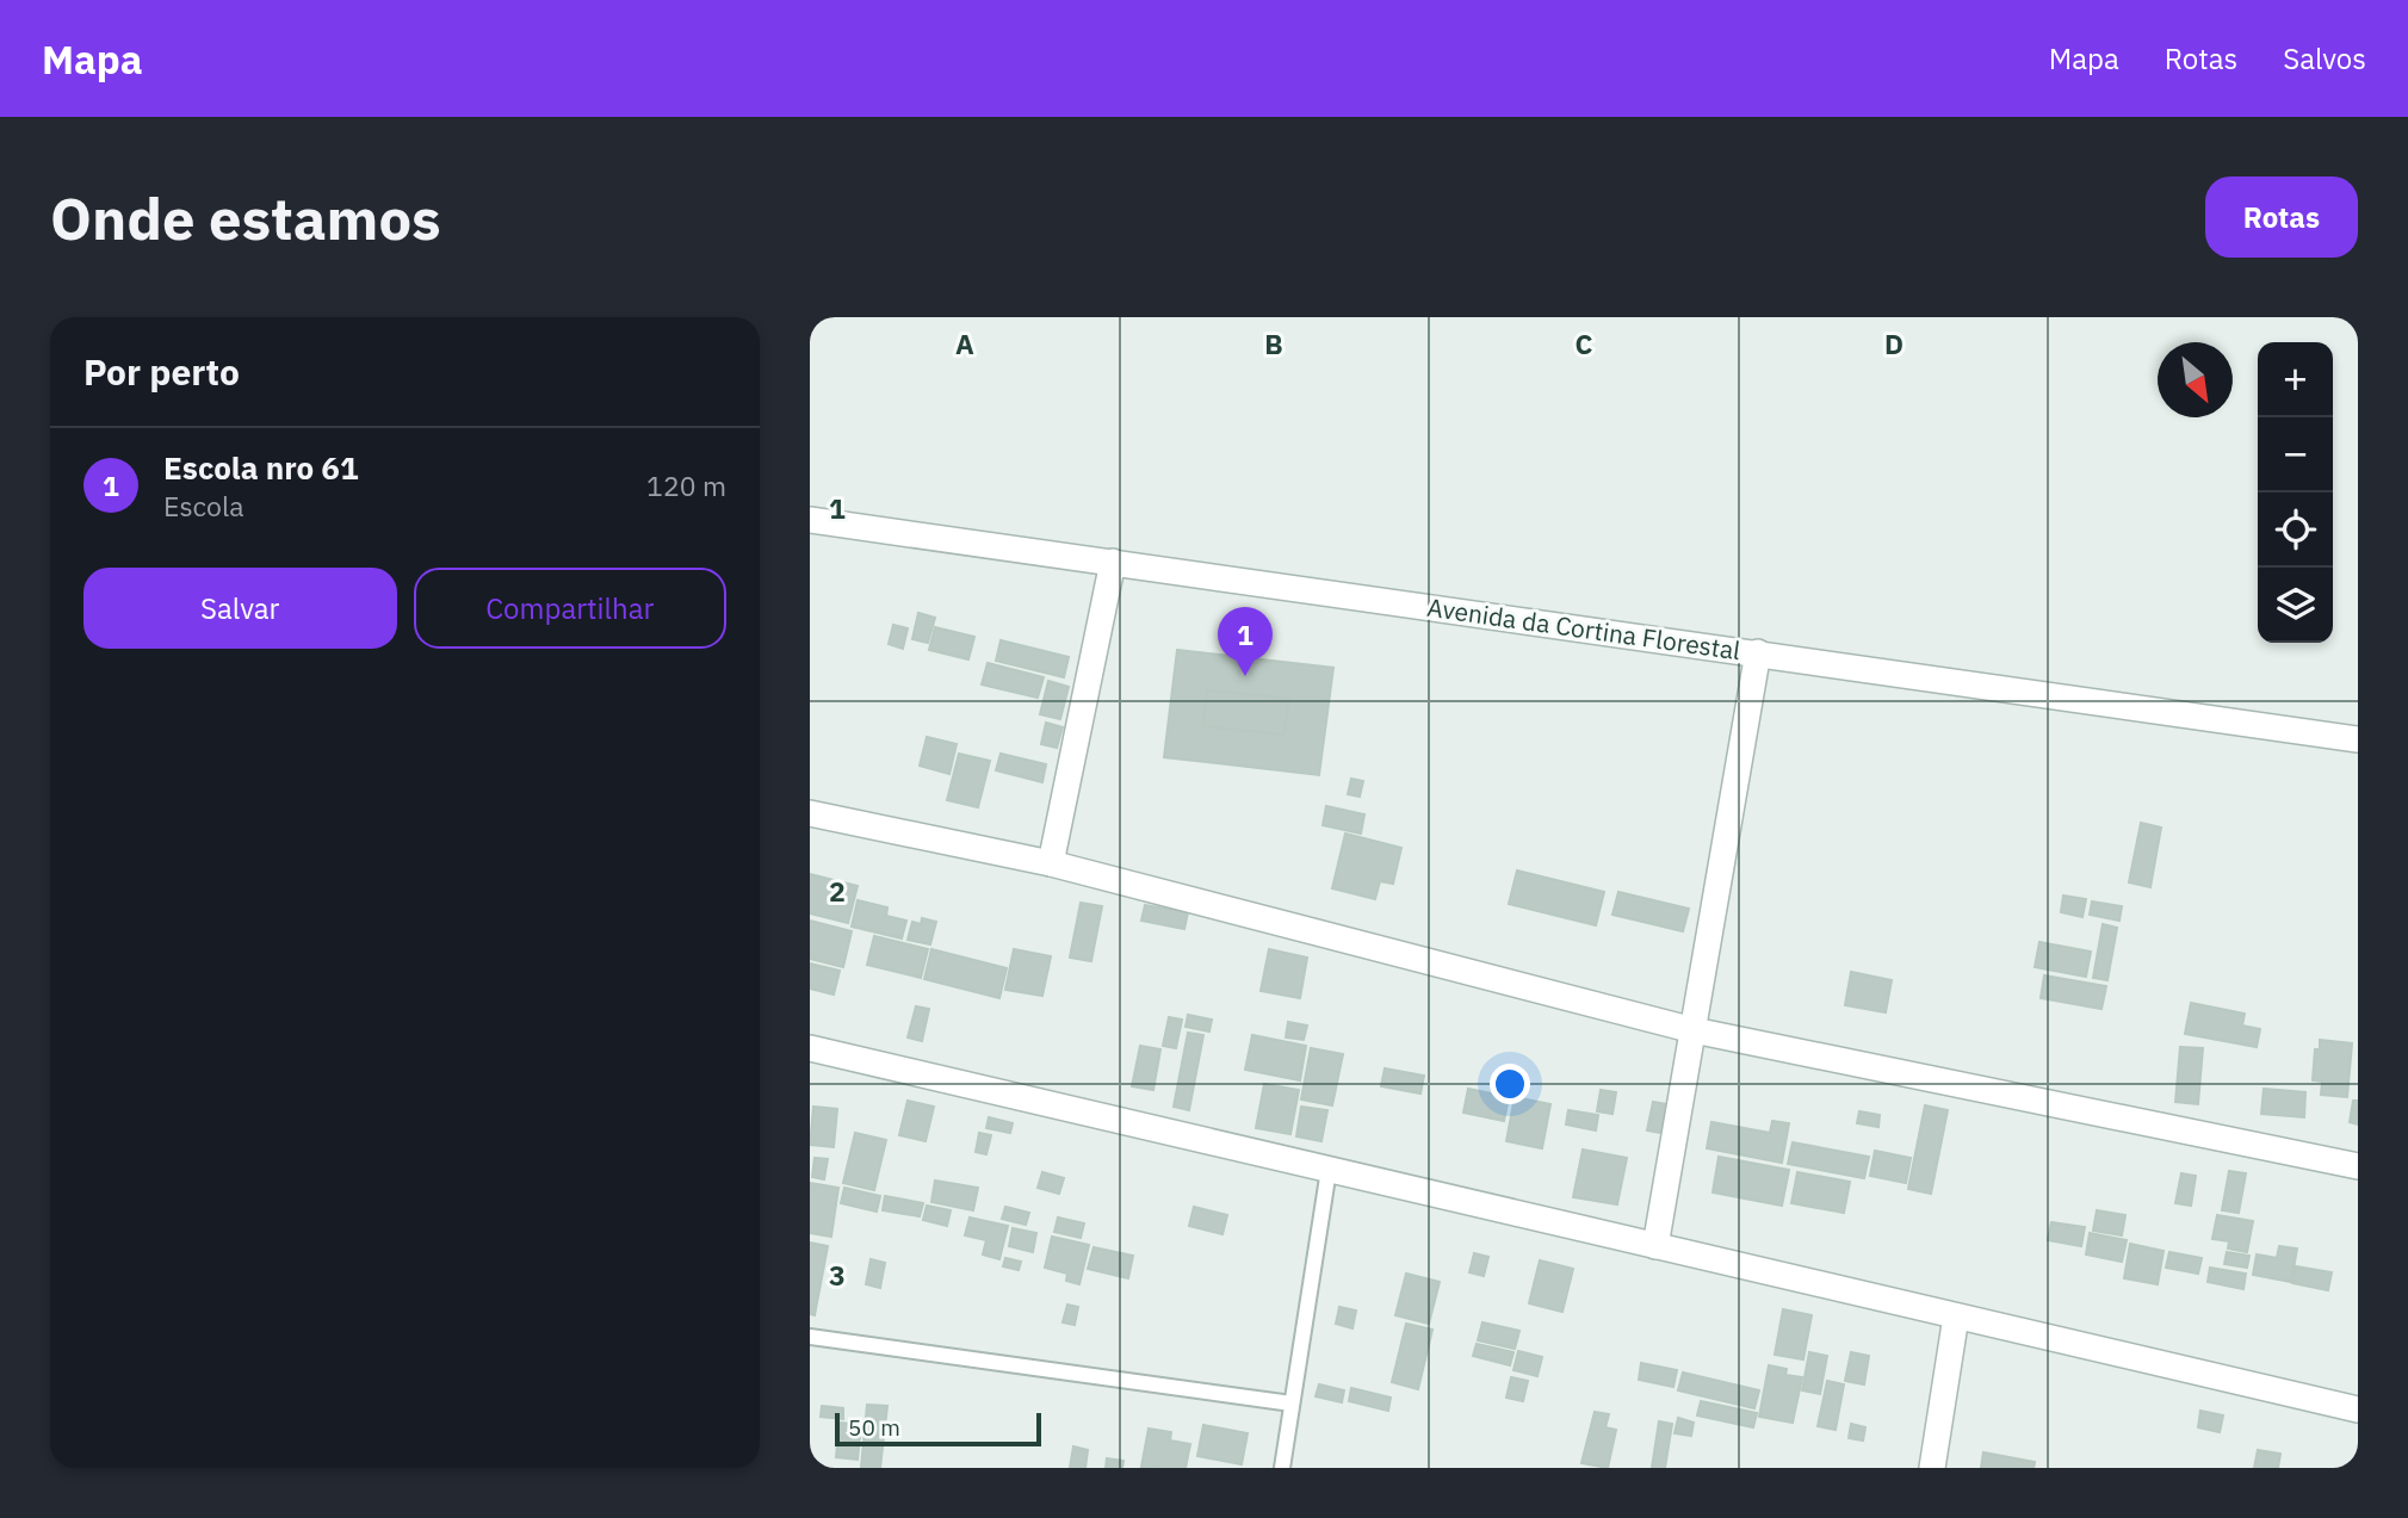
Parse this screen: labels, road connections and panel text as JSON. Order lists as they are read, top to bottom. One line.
{"streets":{"street":["Avenida da Cortina Florestal"]},"scale_bar":"50 m","north":"bottom right","page":{"header":"Mapa","nav":["Mapa","Rotas","Salvos"],"buttons":["Rotas",["Salvar","Compartilhar"]],"title":"Onde estamos","heading":"Por perto","map_buttons":["+","−"],"list":[{"mark":"1","name":"Escola nro 61","note":"Escola","value":"120 m"}],"pins":"1","scale":"50 m"},"grid":{"columns":["A","B","C","D"],"rows":["1","2","3"]}}
